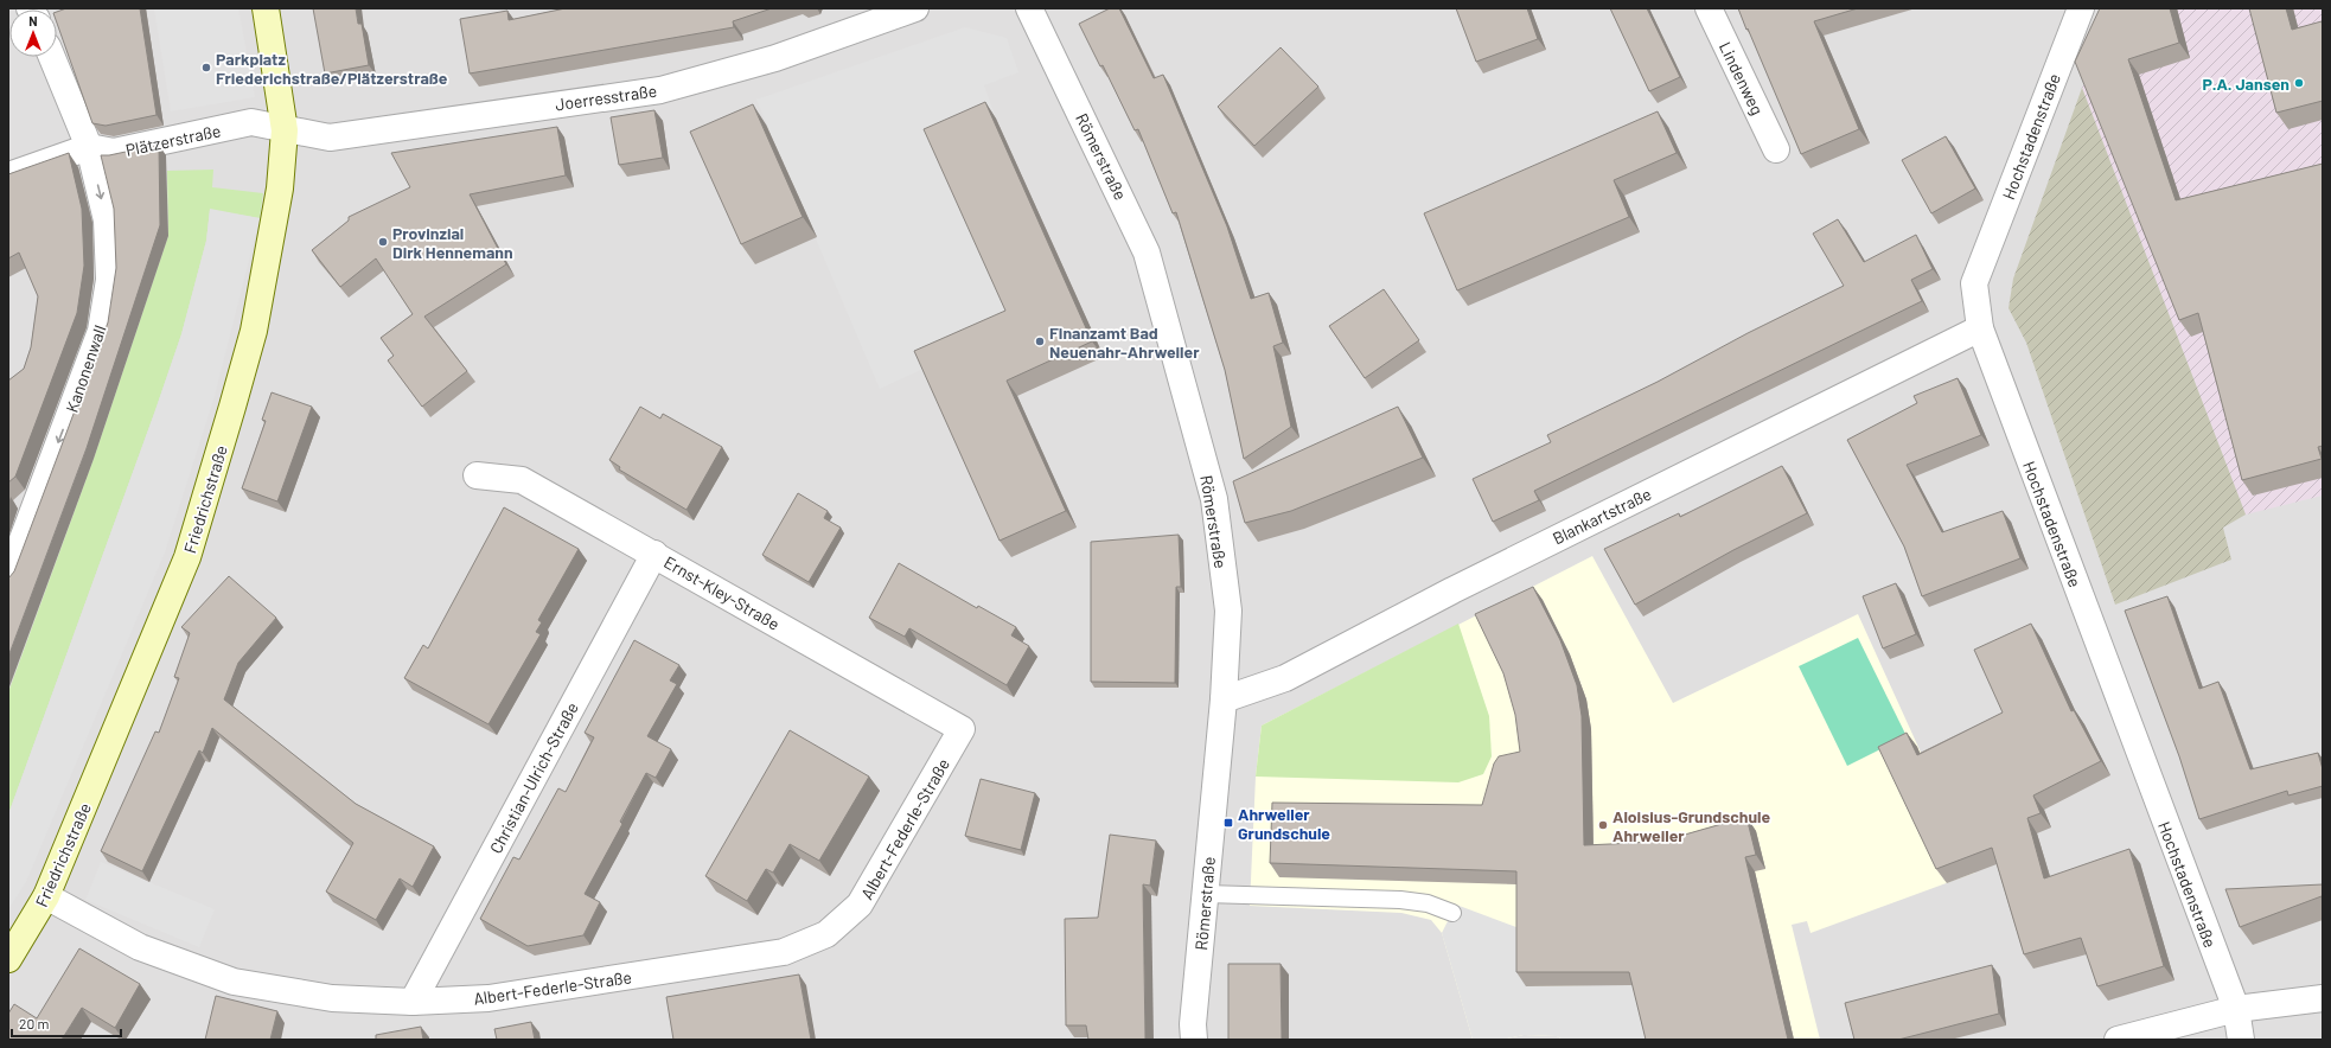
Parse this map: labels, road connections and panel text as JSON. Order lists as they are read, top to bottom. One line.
{"streets":{"main road":["Friedrichstraße"],"street":["Lindenweg","Joerresstraße","Hochstadenstraße","Plätzerstraße","Römerstraße","Kanonenwall","Blankartstraße","Ernst-Kley-Straße","Christian-Ulrich-Straße","Albert-Federle-Straße"]},"crossings":[["Joerresstraße","Plätzerstraße"],["Joerresstraße","Friedrichstraße"],["Hochstadenstraße","Blankartstraße"],["Plätzerstraße","Kanonenwall"],["Plätzerstraße","Friedrichstraße"],["Römerstraße","Blankartstraße"],["Friedrichstraße","Albert-Federle-Straße"],["Ernst-Kley-Straße","Christian-Ulrich-Straße"],["Ernst-Kley-Straße","Albert-Federle-Straße"],["Christian-Ulrich-Straße","Albert-Federle-Straße"]],"one_way":["Kanonenwall"],"places":{"other":["Parkplatz Friederichstraße/Plätzerstraße","P.A. Jansen","Provinzial Dirk Hennemann","Finanzamt Bad Neuenahr-Ahrweiler","Aloisius-Grundschule Ahrweiler"],"transit":["Ahrweiler Grundschule"]},"scale_bar":"20 m","north":"top"}
